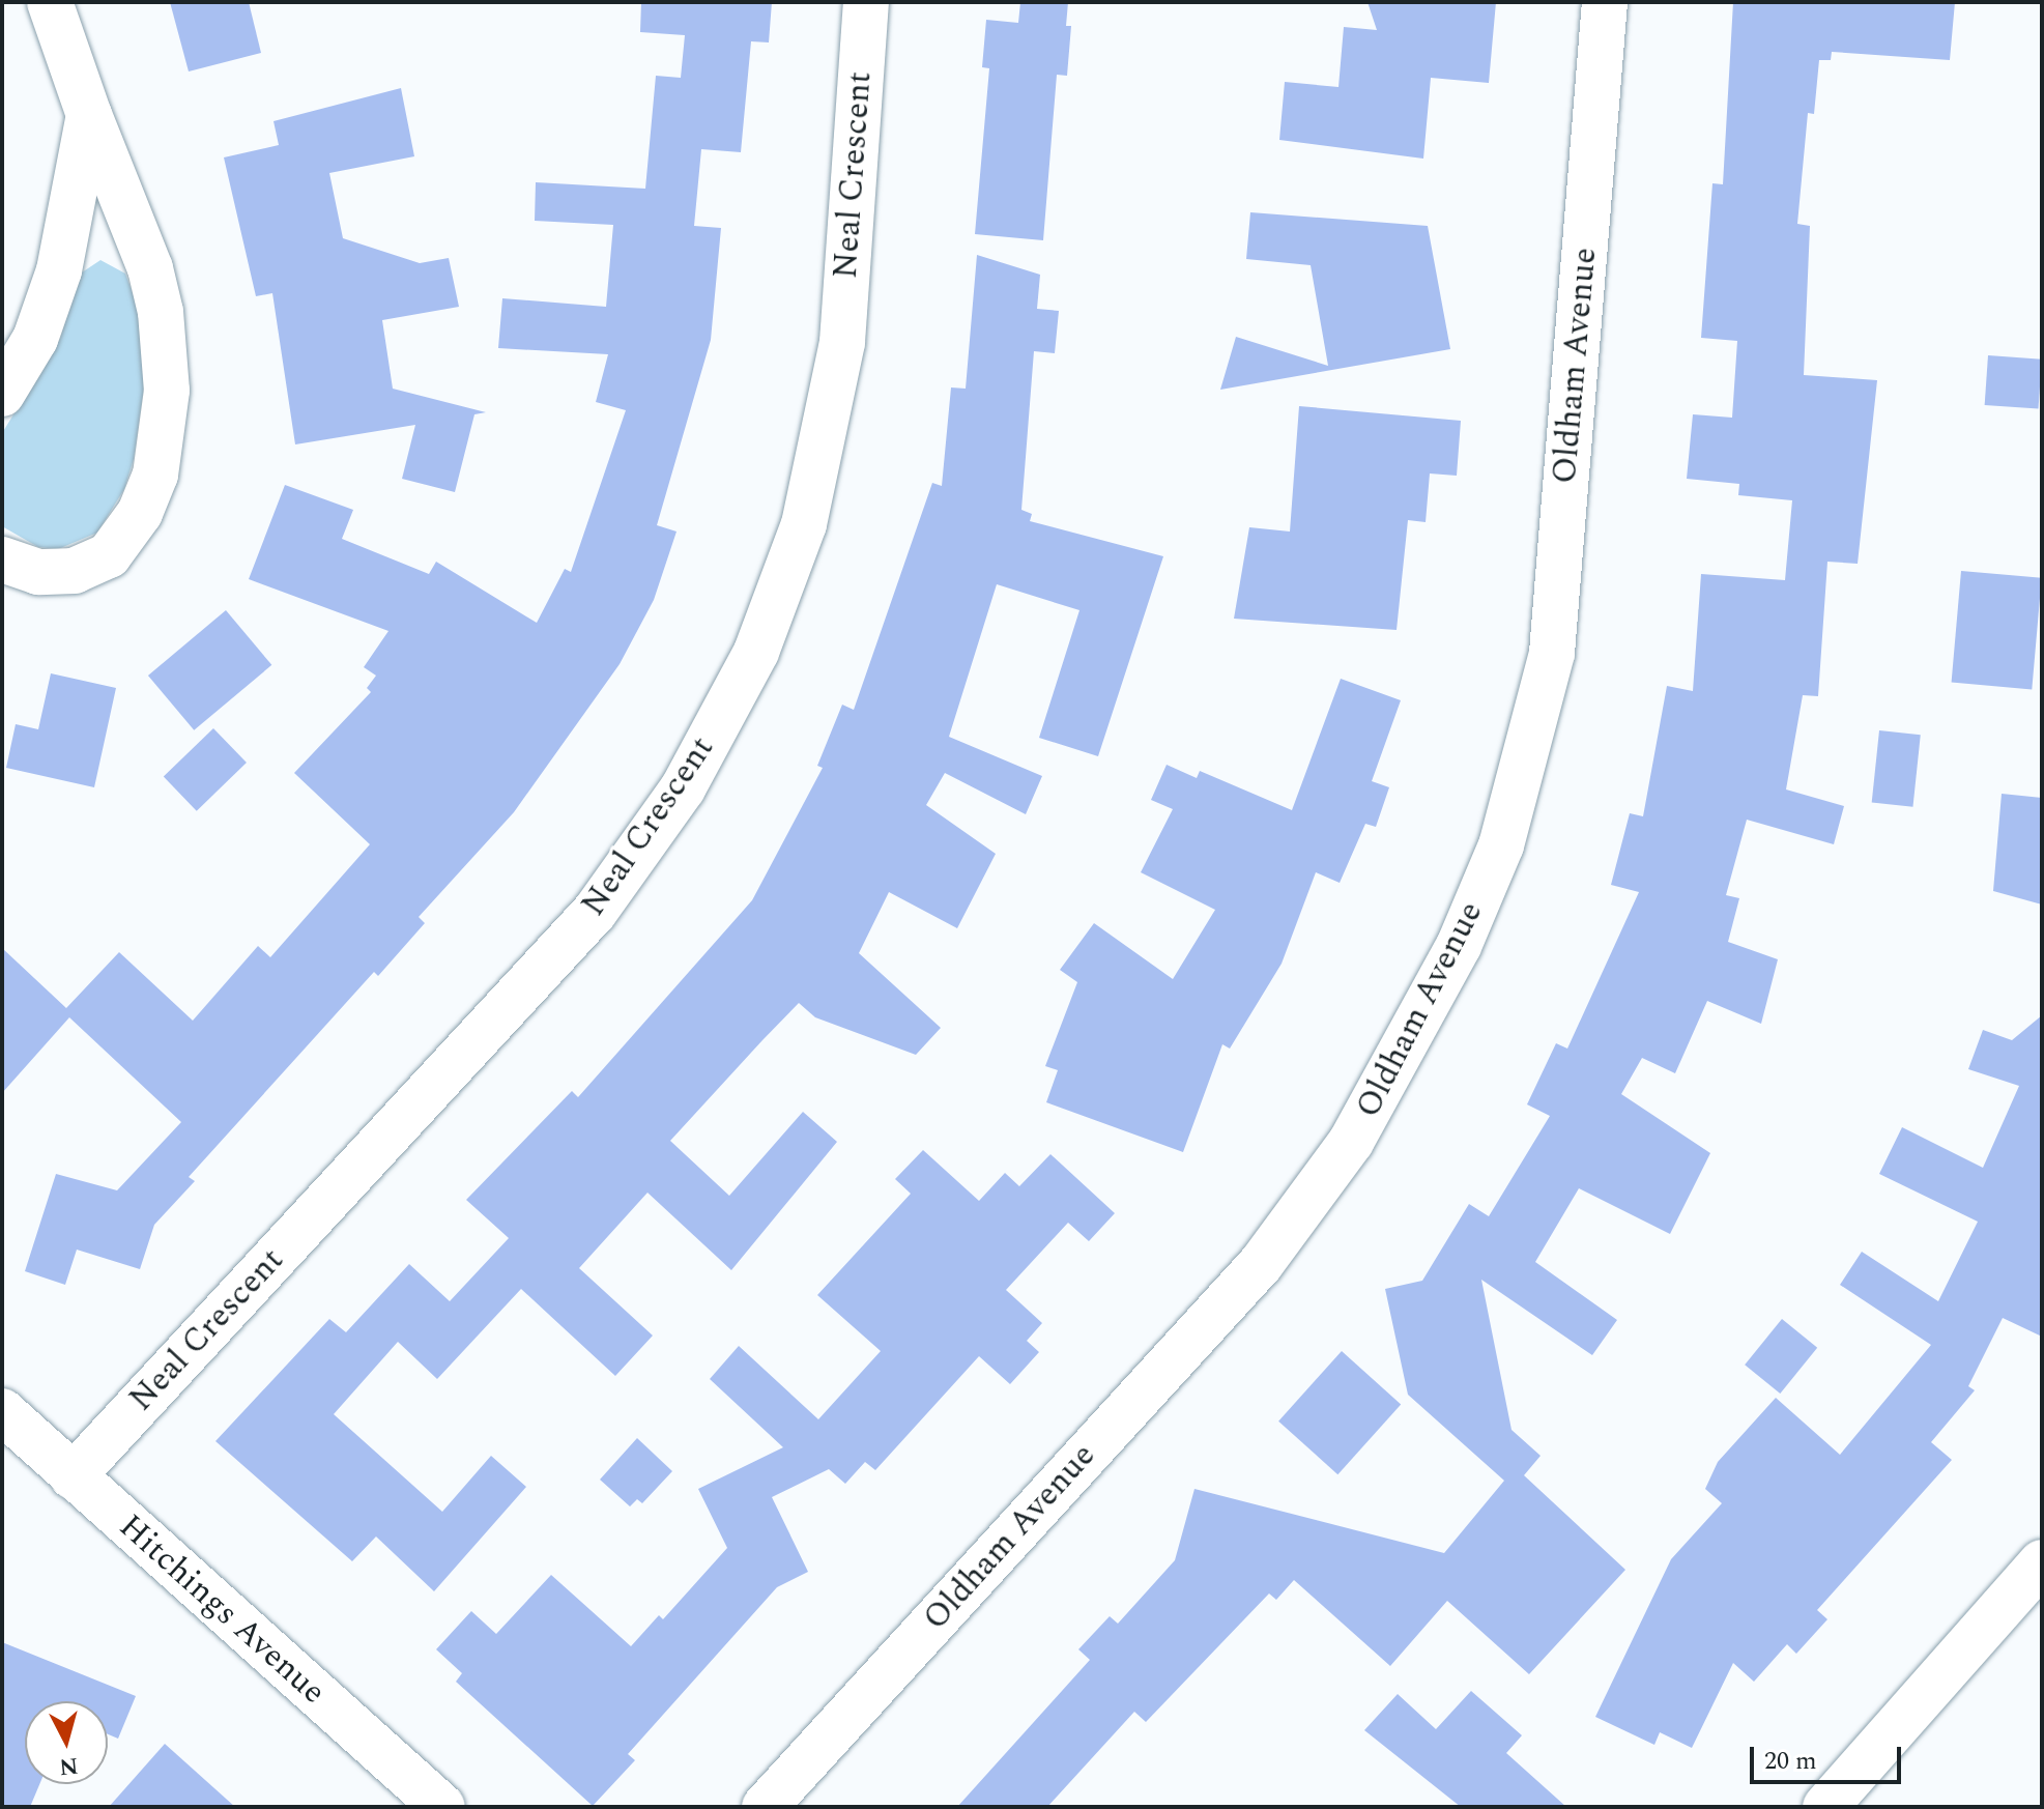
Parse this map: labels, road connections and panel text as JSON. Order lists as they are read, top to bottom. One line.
{"streets":{"street":["Neal Crescent","Oldham Avenue","Hitchings Avenue"]},"crossings":[["Neal Crescent","Hitchings Avenue"]],"scale_bar":"20 m","north":"bottom"}
